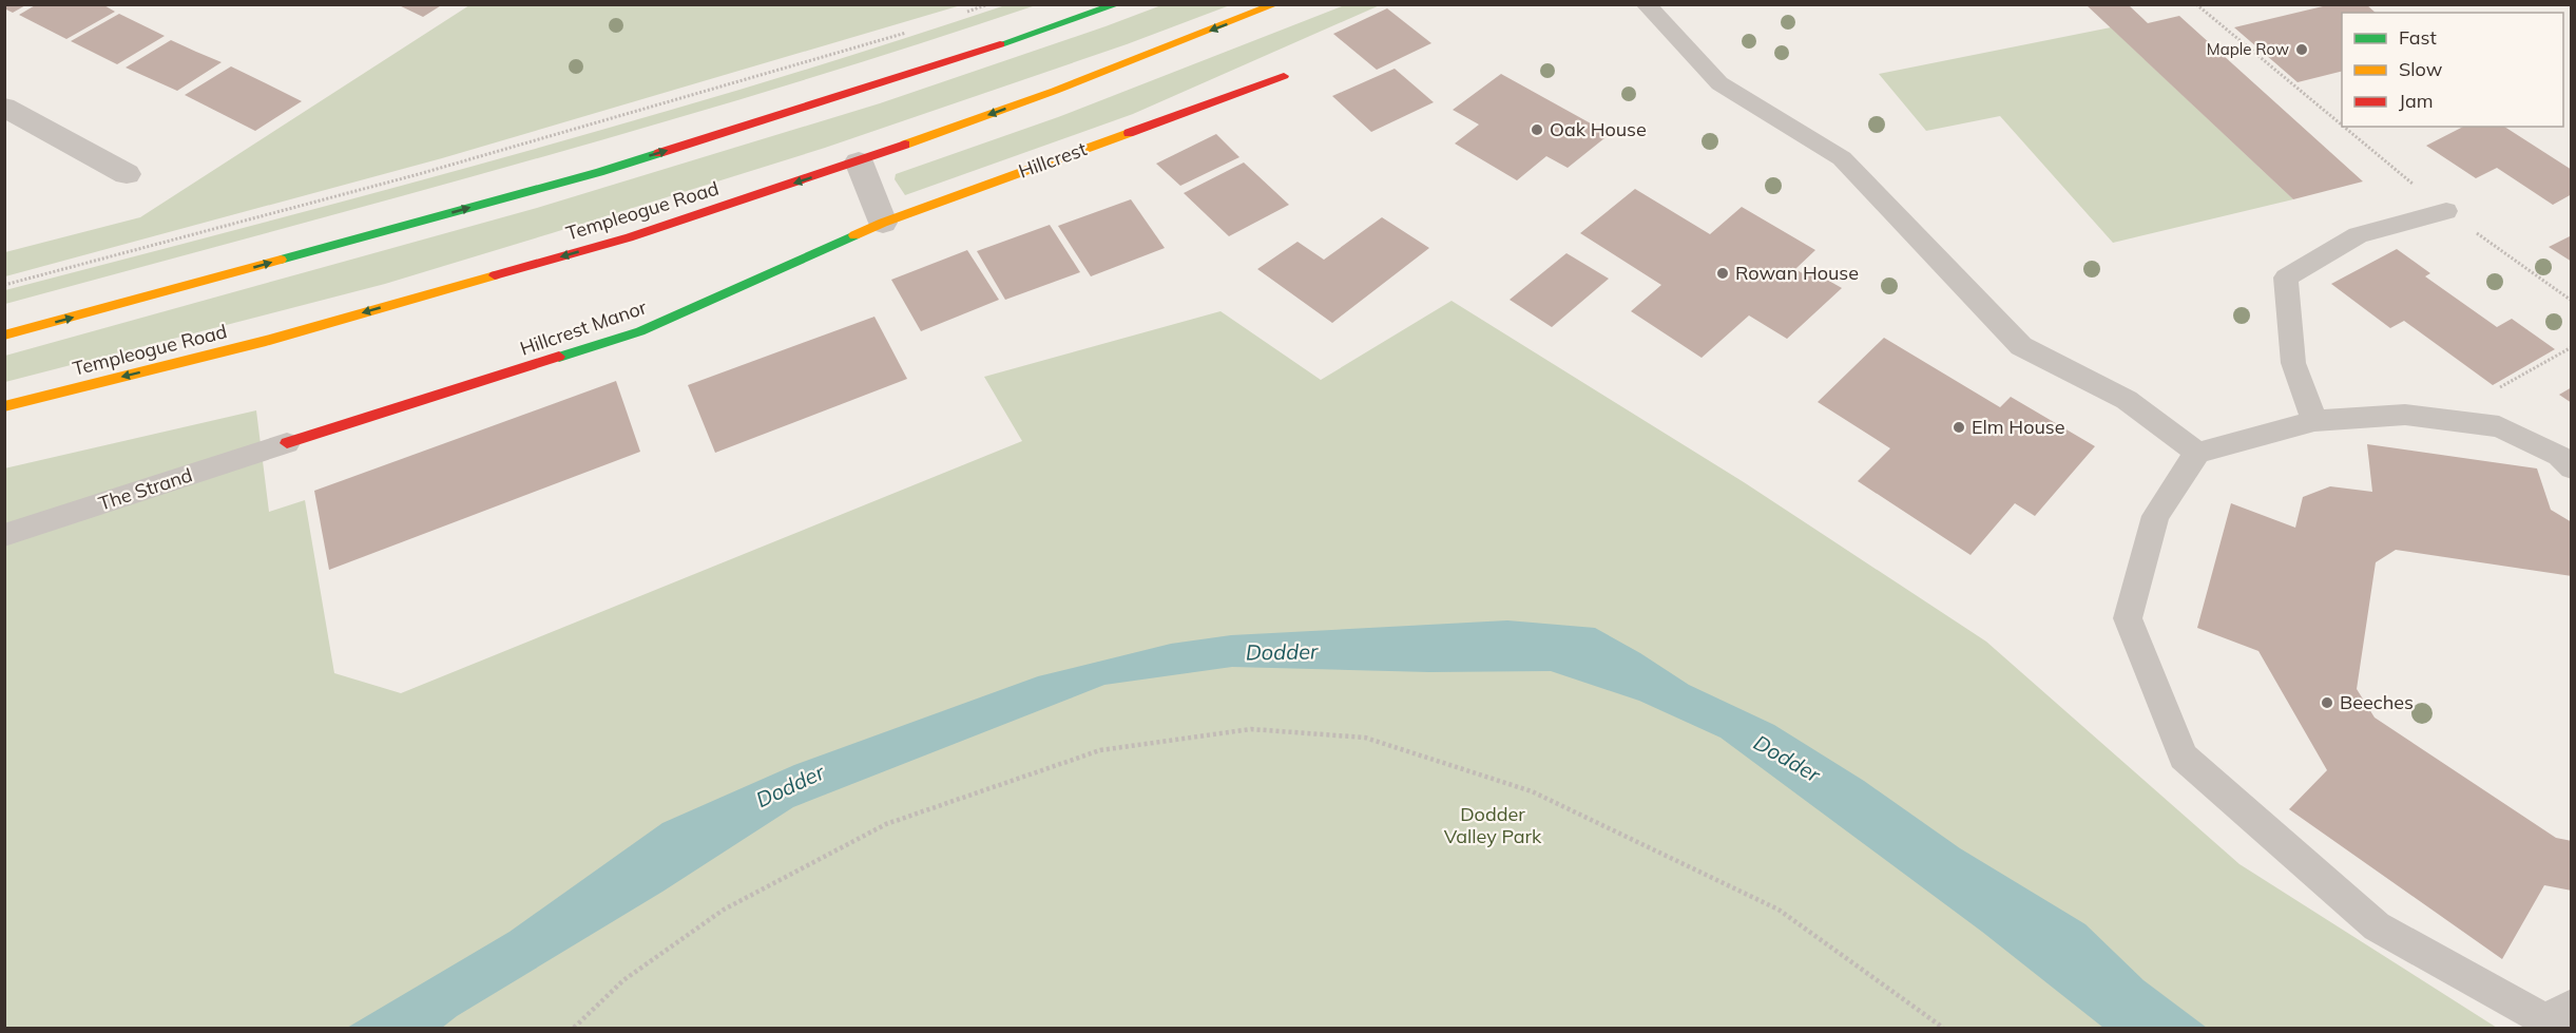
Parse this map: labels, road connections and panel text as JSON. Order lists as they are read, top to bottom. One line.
{"streets":{"main road":["Hillcrest","Templeogue Road","Hillcrest Manor"],"lane":["The Strand"]},"crossings":[["Hillcrest","Hillcrest Manor"],["Hillcrest Manor","The Strand"]],"water":["Dodder"],"parks":["Dodder Valley Park"],"places":["Maple Row","Oak House","Rowan House","Elm House","Beeches"],"legend":["Fast","Slow","Jam"]}
